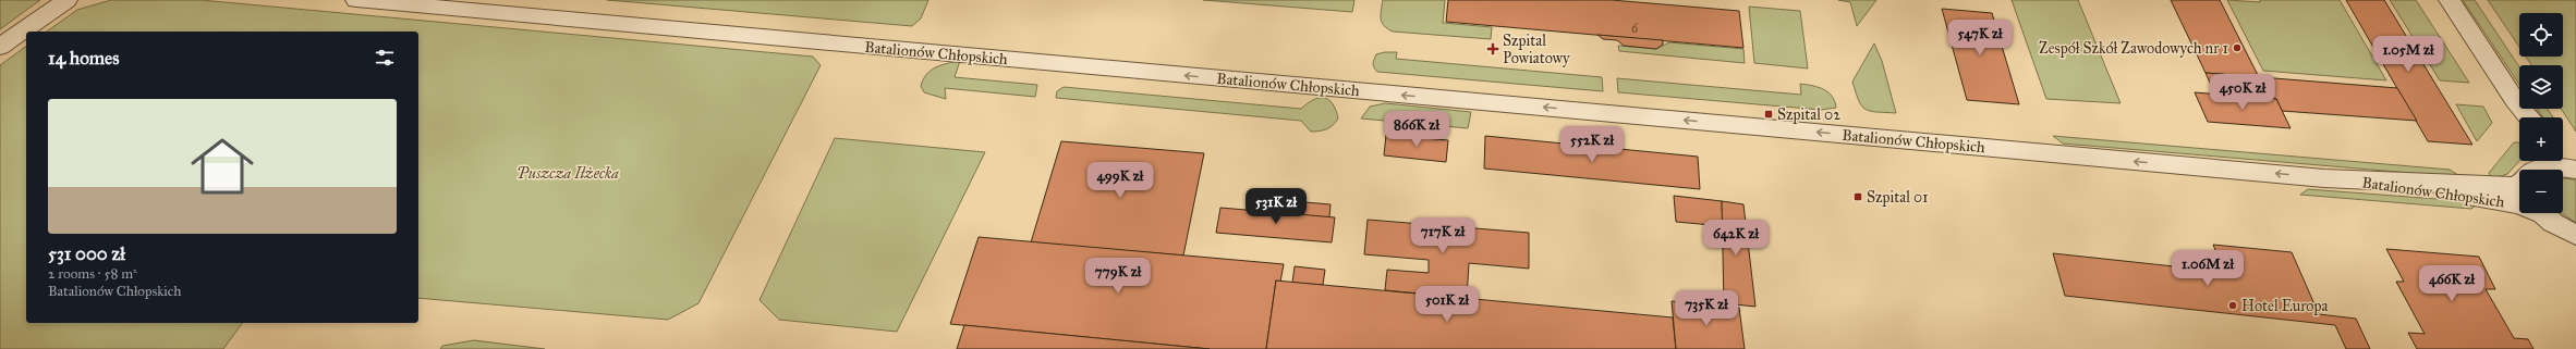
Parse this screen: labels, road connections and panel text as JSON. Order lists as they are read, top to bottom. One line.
{"streets":{"street":["Batalionów Chłopskich"]},"one_way":["Batalionów Chłopskich"],"parks":["Puszcza Iłżecka"],"places":{"other":["Zespół Szkół Zawodowych nr 1","Hotel Europa"],"health":["Szpital Powiatowy"],"transit":["Szpital 02","Szpital 01"]},"house_numbers":["6"],"page":{"map_buttons":["+","−"],"price":["547K zł","1.05M zł","450K zł","866K zł","552K zł","499K zł","531K zł","717K zł","642K zł","1.06M zł","779K zł","466K zł","501K zł","735K zł"],"heading":"14 homes","list":[{"name":"531 000 zł","note":"2 rooms · 58 m² · Batalionów Chłopskich"}]}}
